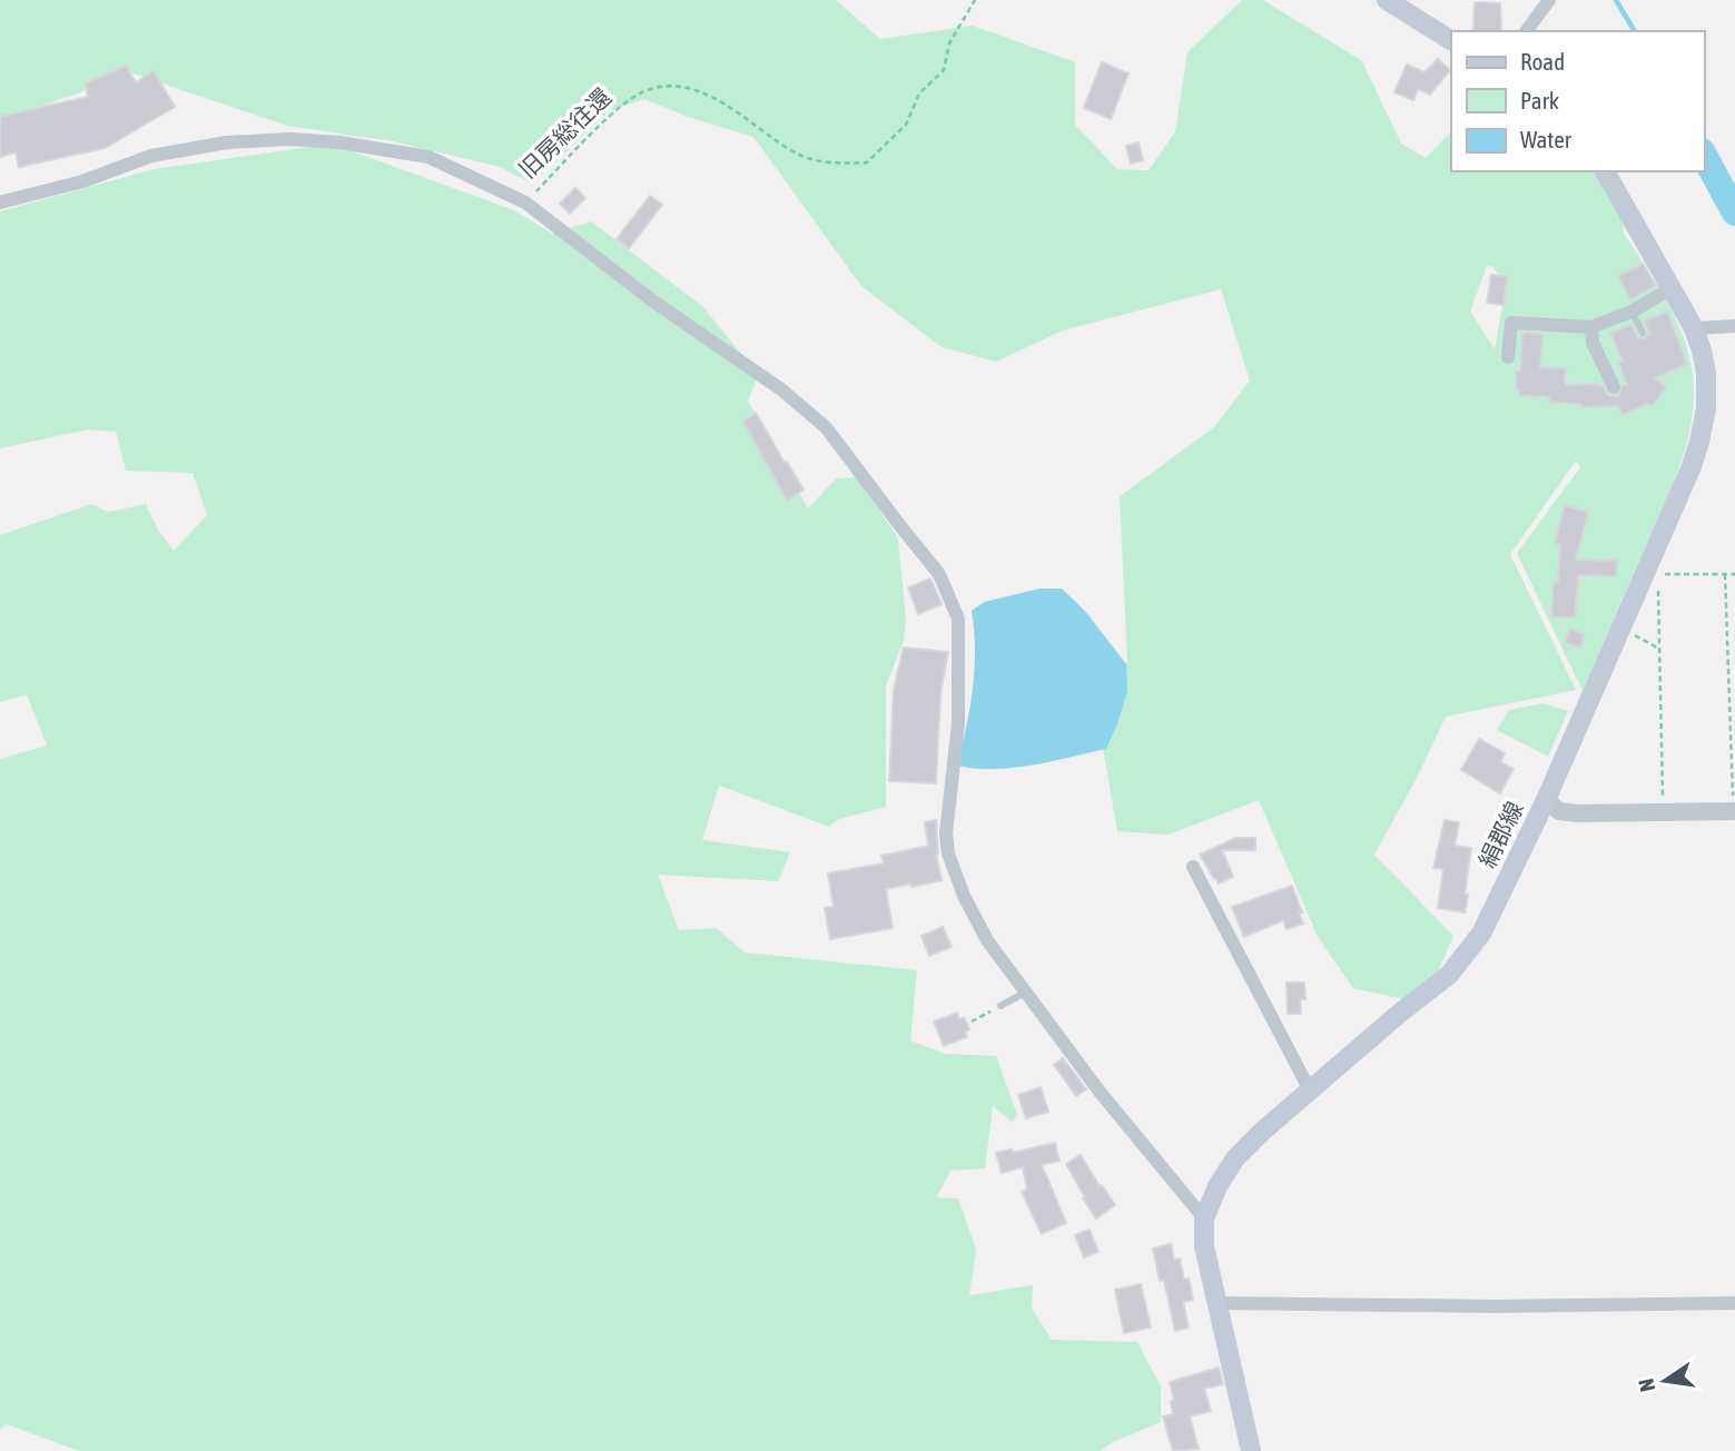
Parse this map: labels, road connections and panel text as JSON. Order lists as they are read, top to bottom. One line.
{"streets":{"main road":["絹郡線"],"street":["旧房総往還"]},"legend":["Road","Park","Water"],"north":"left"}
